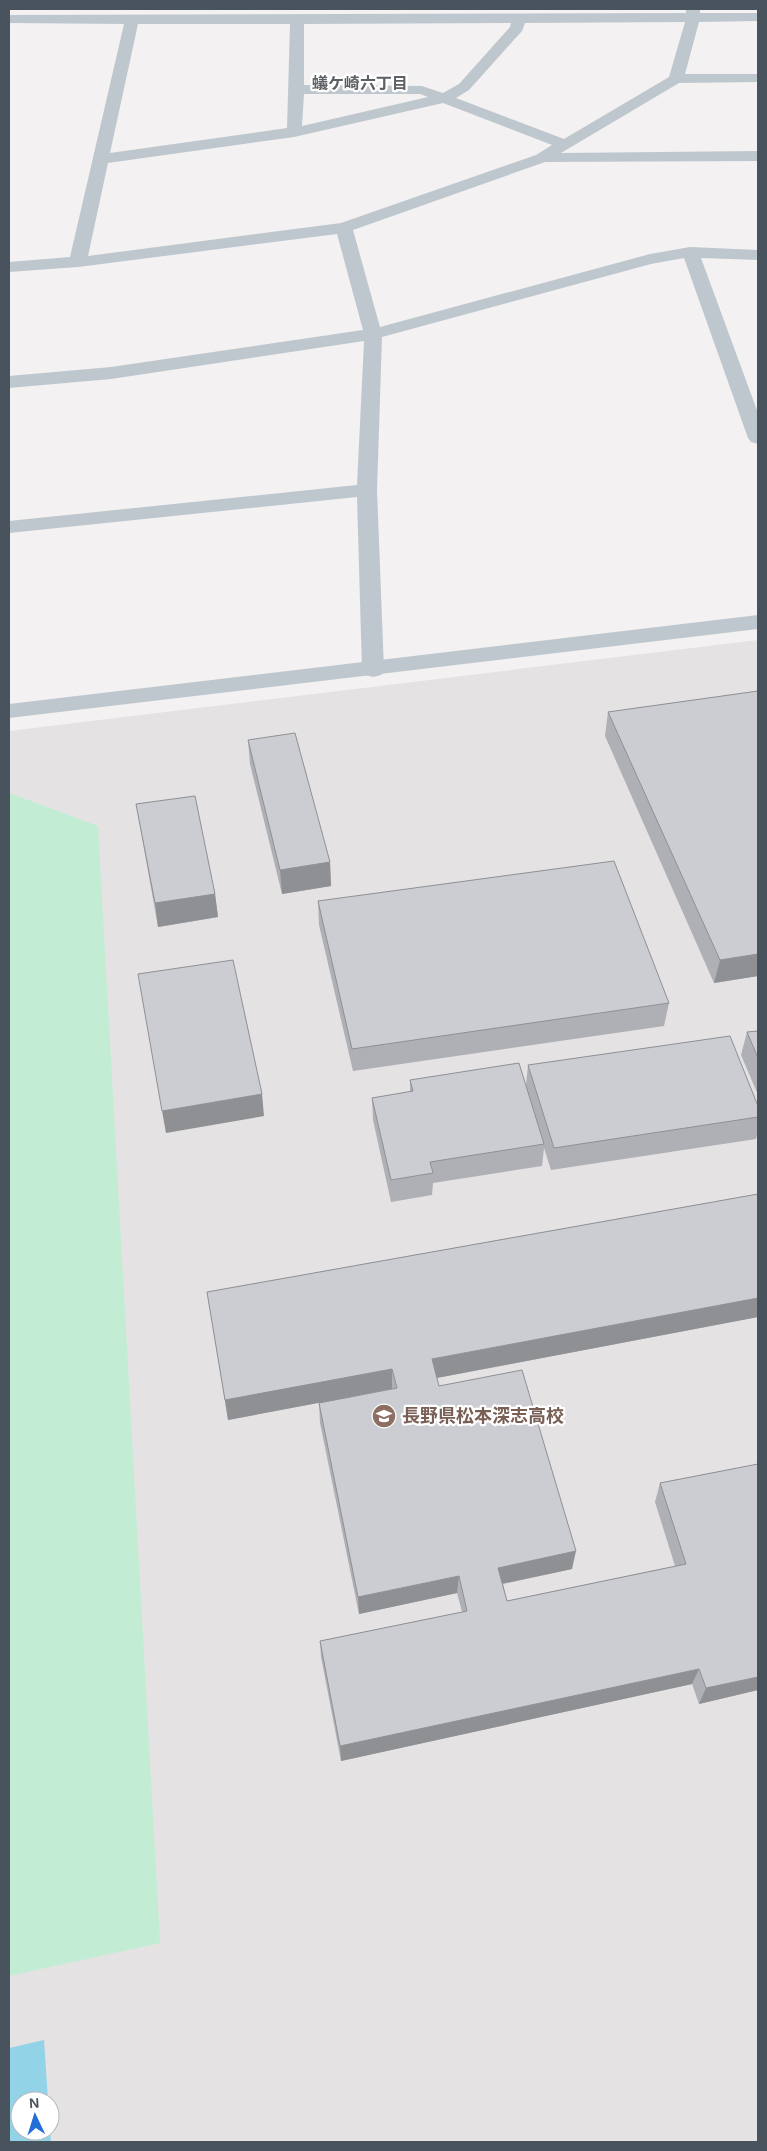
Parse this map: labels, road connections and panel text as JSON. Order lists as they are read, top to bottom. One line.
{"districts":["蟻ケ崎六丁目"],"places":{"school or university":["長野県松本深志高校"]},"north":"top"}
